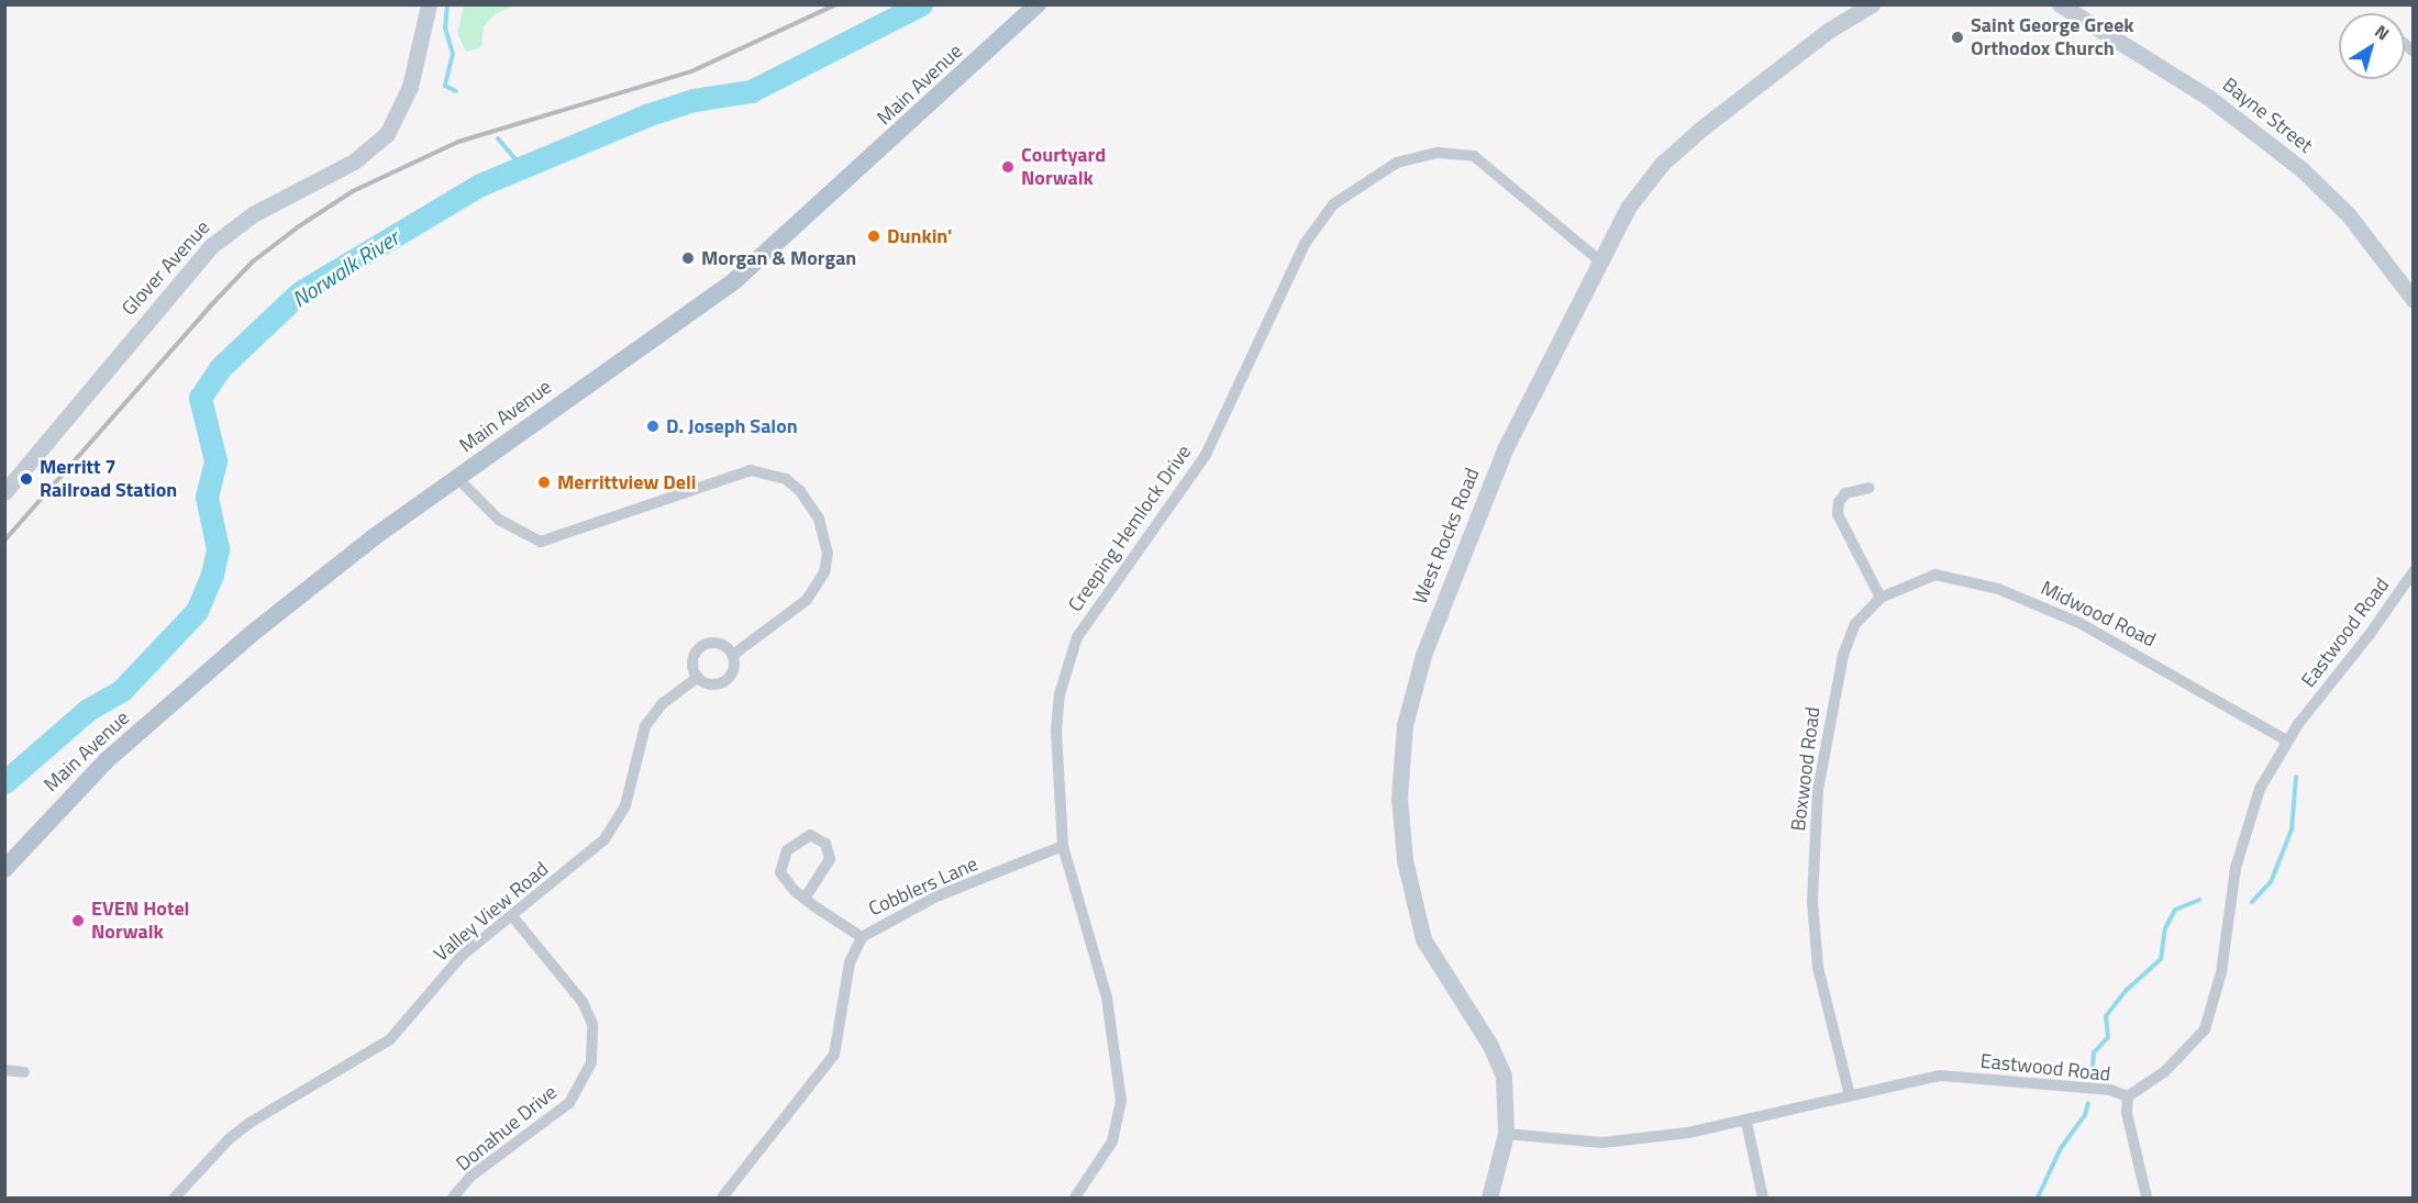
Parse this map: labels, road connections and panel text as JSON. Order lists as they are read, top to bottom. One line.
{"streets":{"main road":["Main Avenue","Bayne Street","Glover Avenue","West Rocks Road"],"street":["Creeping Hemlock Drive","Midwood Road","Eastwood Road","Boxwood Road","Cobblers Lane","Valley View Road","Donahue Drive"]},"crossings":[["Creeping Hemlock Drive","West Rocks Road"],["Creeping Hemlock Drive","Cobblers Lane"],["West Rocks Road","Eastwood Road"],["Midwood Road","Eastwood Road"],["Midwood Road","Boxwood Road"],["Eastwood Road","Boxwood Road"],["Valley View Road","Donahue Drive"]],"water":["Norwalk River"],"places":["Saint George Greek Orthodox Church","Courtyard Norwalk","Dunkin'","Morgan & Morgan","D. Joseph Salon","Merritt 7 Railroad Station","Merrittview Deli","EVEN Hotel Norwalk"],"north":"top right"}
